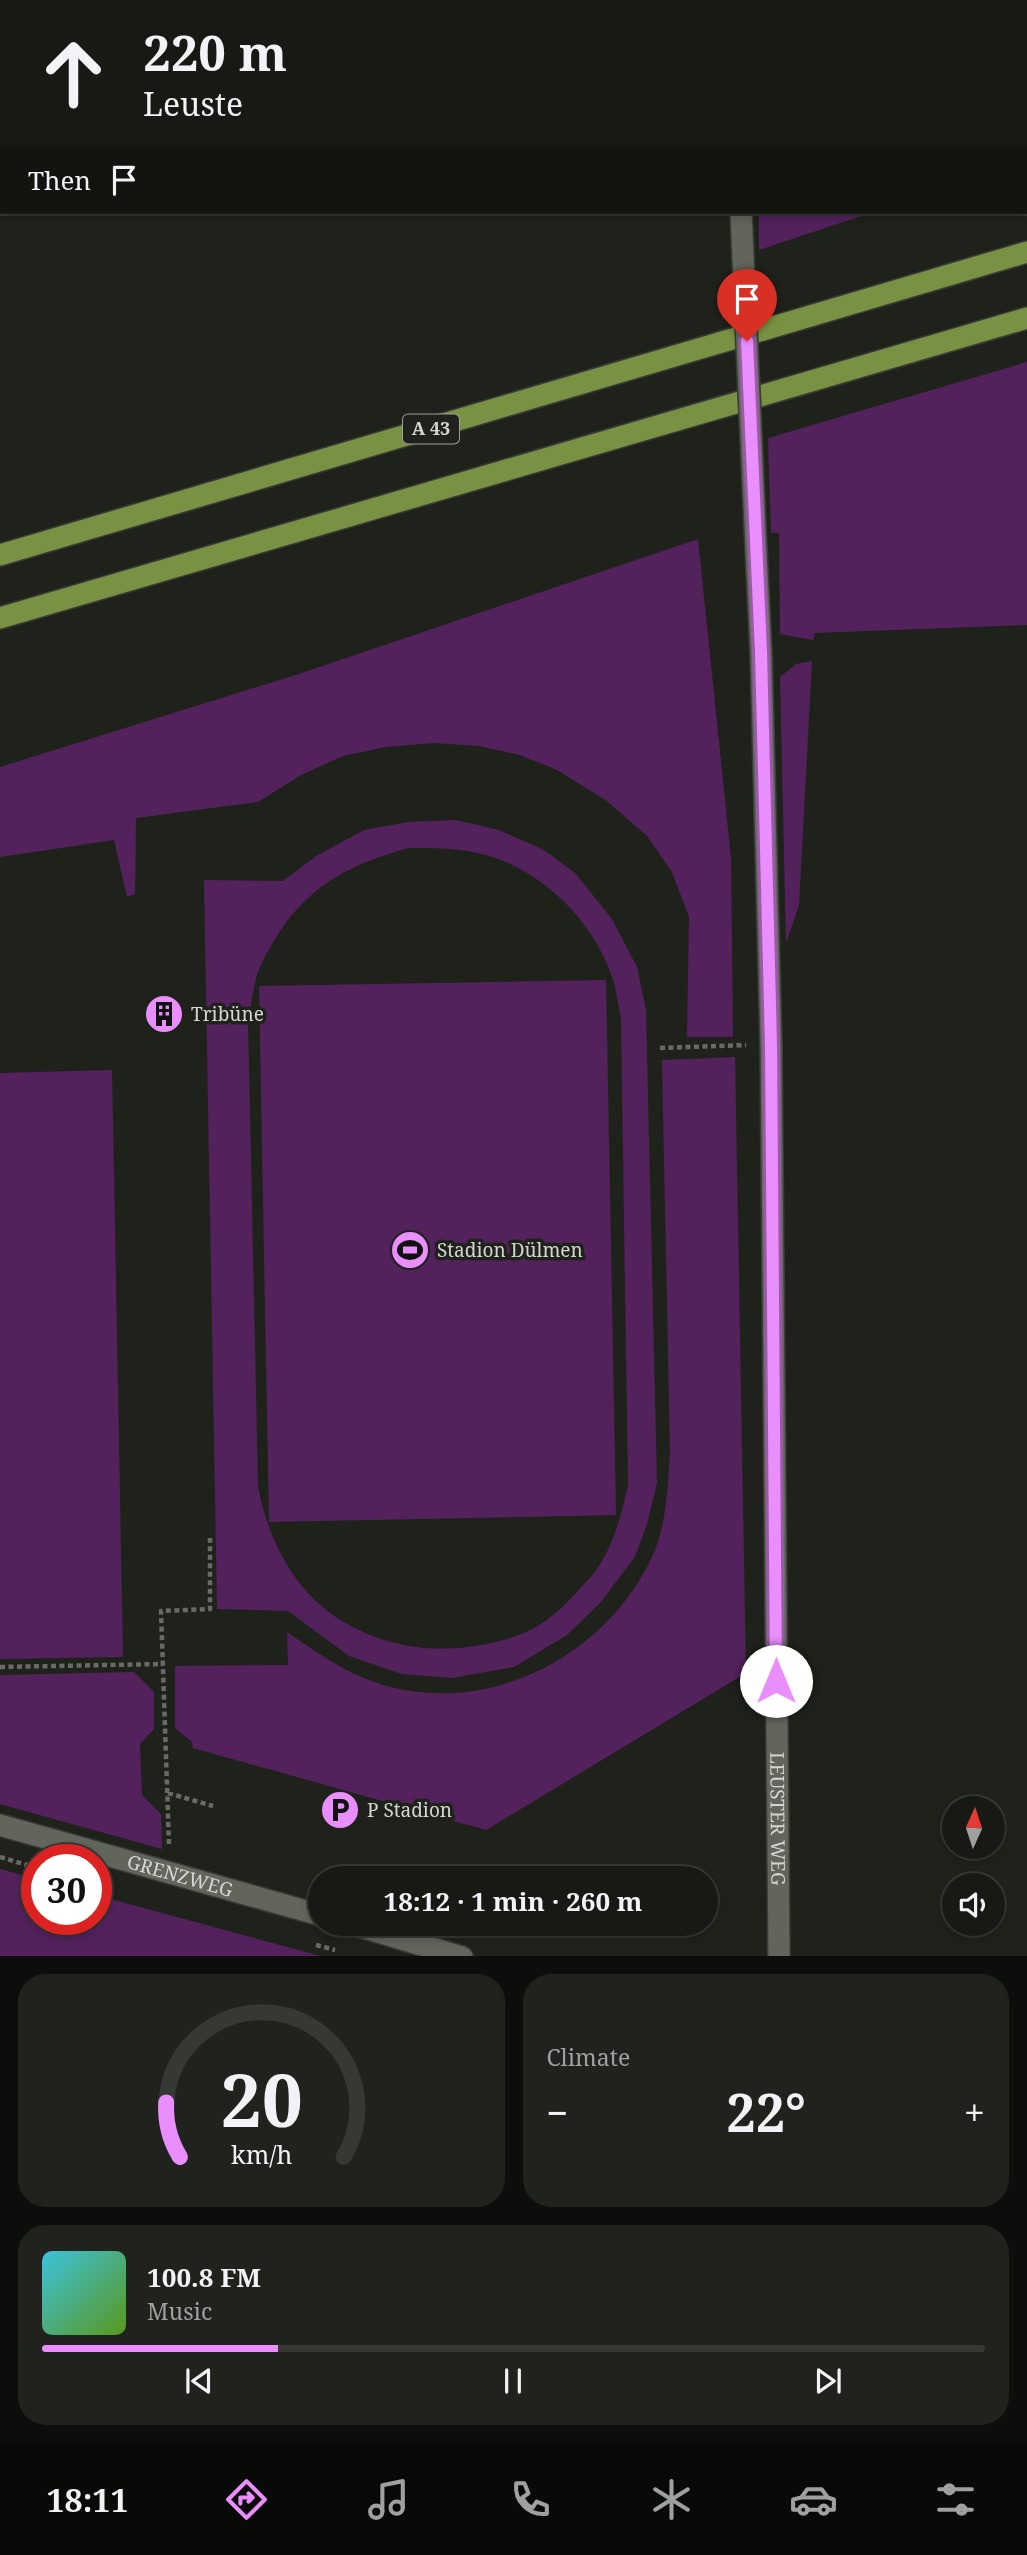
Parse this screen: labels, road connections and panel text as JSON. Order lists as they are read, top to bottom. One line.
{"streets":{"highway":["A 43"],"street":["LEUSTER WEG","GRENZWEG"]},"places":{"building":["Tribüne"],"sports":["Stadion Dülmen"],"parking":["P Stadion"]},"north":"top","page":{"turn":["220 m","Leuste"],"then":"Then","limit":"30","trip":"18:12 · 1 min · 260 m","tile":"Climate","heat":["−","22°","+"],"song":["100.8 FM","Music"],"tabs":"18:11","gauge":["20","km/h"]}}
